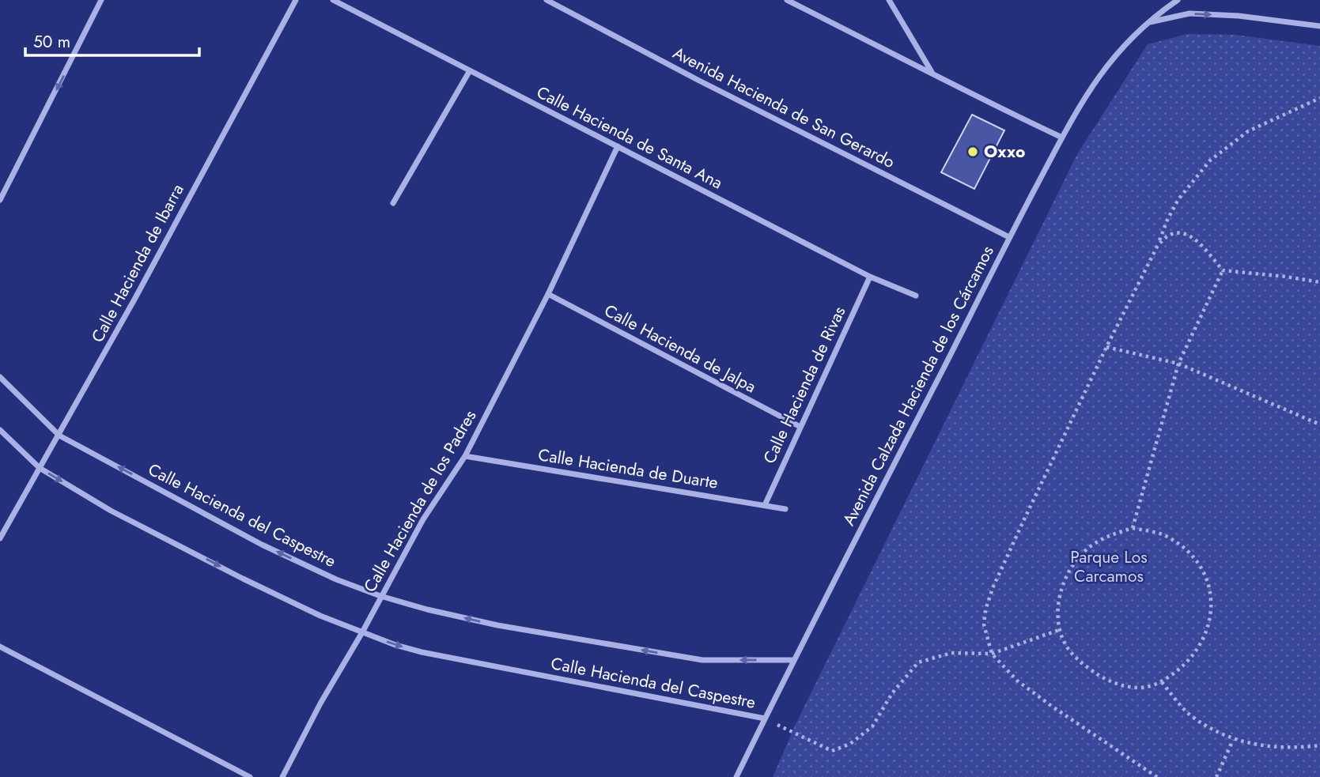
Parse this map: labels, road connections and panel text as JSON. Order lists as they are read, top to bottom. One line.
{"streets":{"street":["Avenida Hacienda de San Gerardo","Calle Hacienda de Santa Ana","Calle Hacienda de Ibarra","Calle Hacienda de Jalpa","Calle Hacienda de Rivas","Avenida Calzada Hacienda de los Cárcamos","Calle Hacienda de Duarte","Calle Hacienda de los Padres","Calle Hacienda del Caspestre"]},"crossings":[["Avenida Hacienda de San Gerardo","Avenida Calzada Hacienda de los Cárcamos"],["Calle Hacienda de Santa Ana","Calle Hacienda de Rivas"],["Calle Hacienda de Santa Ana","Calle Hacienda de los Padres"],["Calle Hacienda de Ibarra","Calle Hacienda del Caspestre"],["Calle Hacienda de Jalpa","Calle Hacienda de Rivas"],["Calle Hacienda de Jalpa","Calle Hacienda de los Padres"],["Calle Hacienda de Rivas","Calle Hacienda de Duarte"],["Avenida Calzada Hacienda de los Cárcamos","Calle Hacienda del Caspestre"],["Calle Hacienda de Duarte","Calle Hacienda de los Padres"],["Calle Hacienda de los Padres","Calle Hacienda del Caspestre"]],"parks":["Parque Los Carcamos"],"places":["Oxxo"],"scale_bar":"50 m"}
